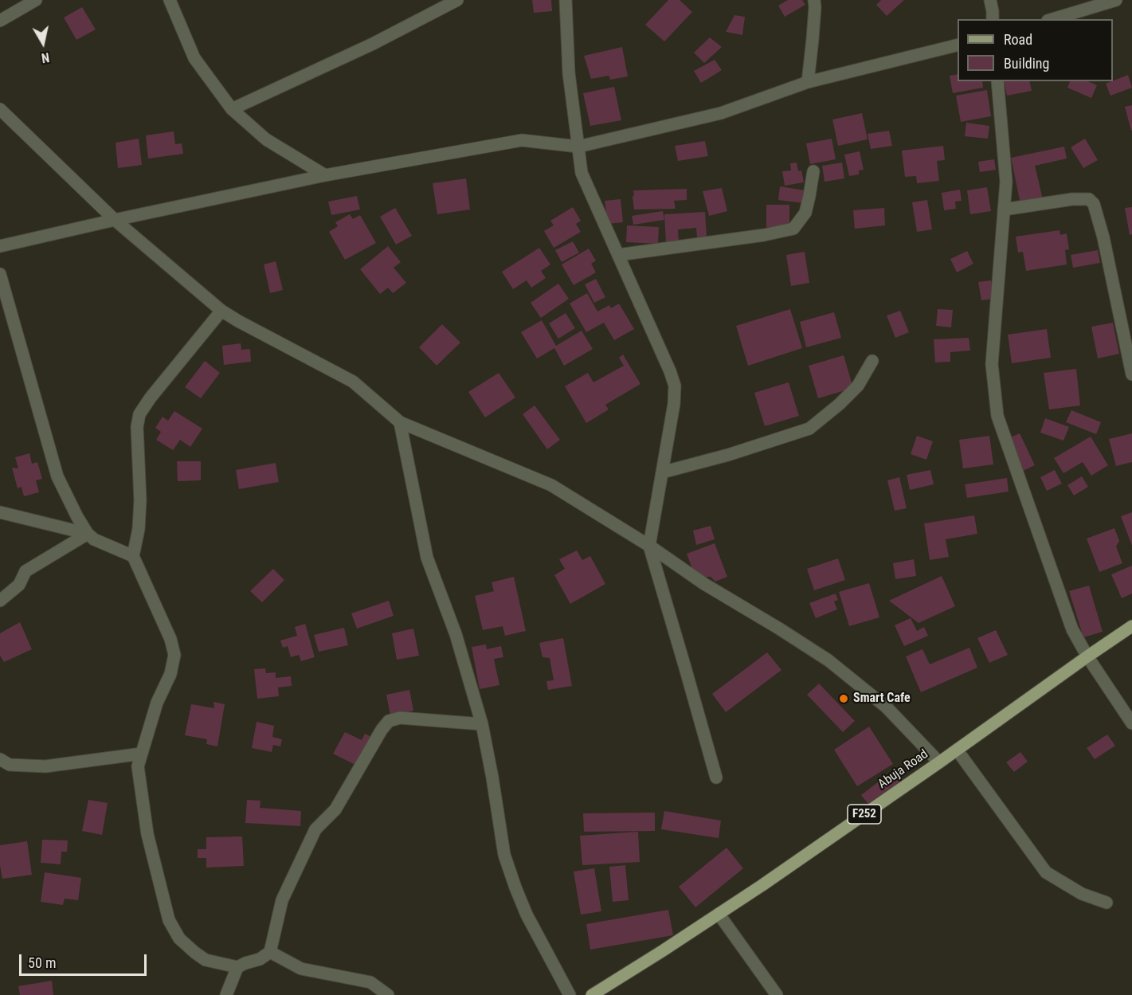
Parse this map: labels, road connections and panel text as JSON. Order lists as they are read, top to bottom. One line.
{"streets":{"main road":["Abuja Road","F252"]},"places":["Smart Cafe"],"legend":["Road","Building"],"scale_bar":"50 m","north":"bottom"}
